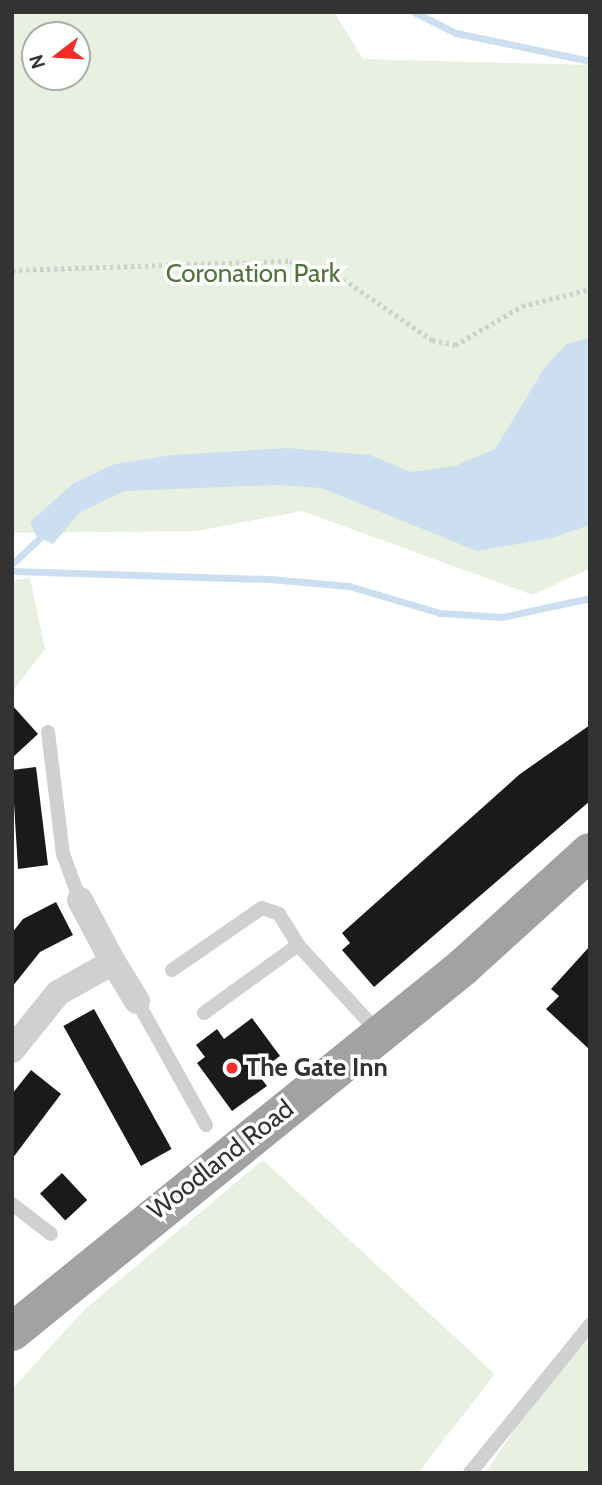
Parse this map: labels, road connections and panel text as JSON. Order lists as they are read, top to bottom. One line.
{"streets":{"highway":["Woodland Road"]},"parks":["Coronation Park"],"places":["The Gate Inn"],"north":"left"}
